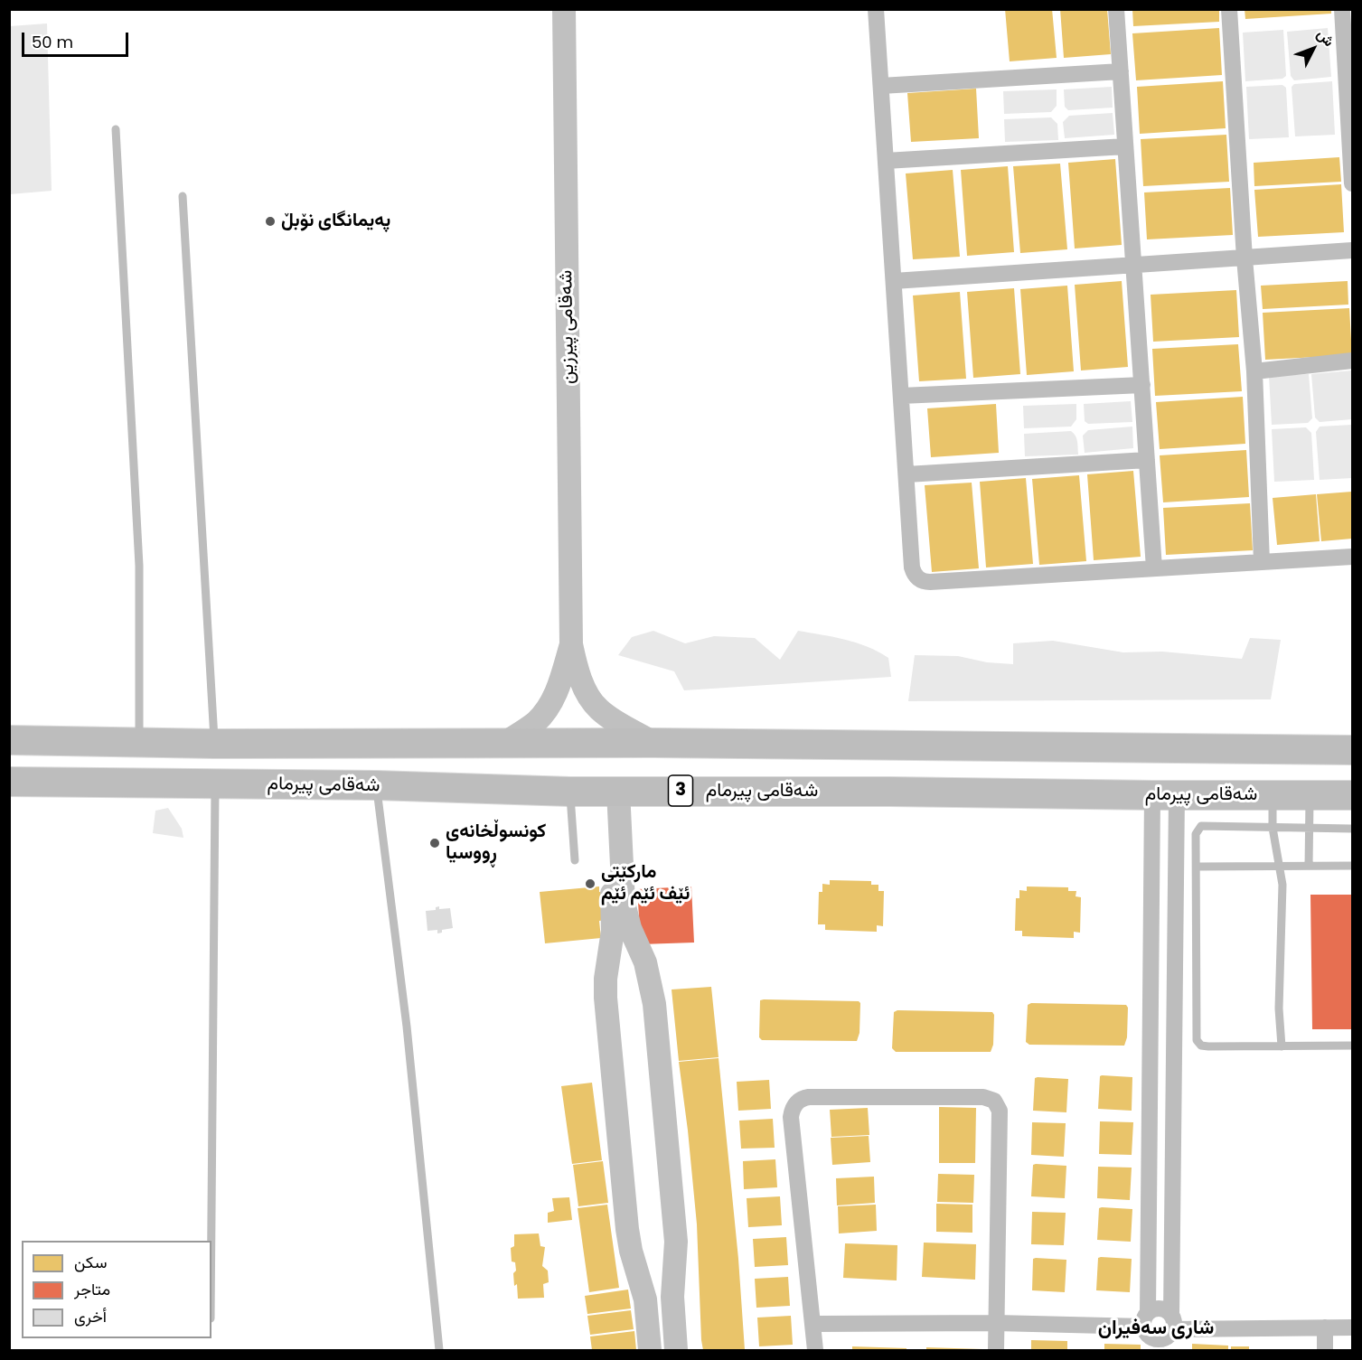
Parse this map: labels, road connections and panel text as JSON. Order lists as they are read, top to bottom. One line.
{"streets":{"highway":["شەقامی پیرمام","3"],"street":["شەقامی پیرزین"]},"districts":["شاری سەفیران"],"places":["پەیمانگای نۆبڵ","کونسوڵخانەی ڕووسیا","مارکێتی ئێف ئێم ئێم"],"legend":["سكن","متاجر","أخرى"],"scale_bar":"50 m","north":"top right"}
